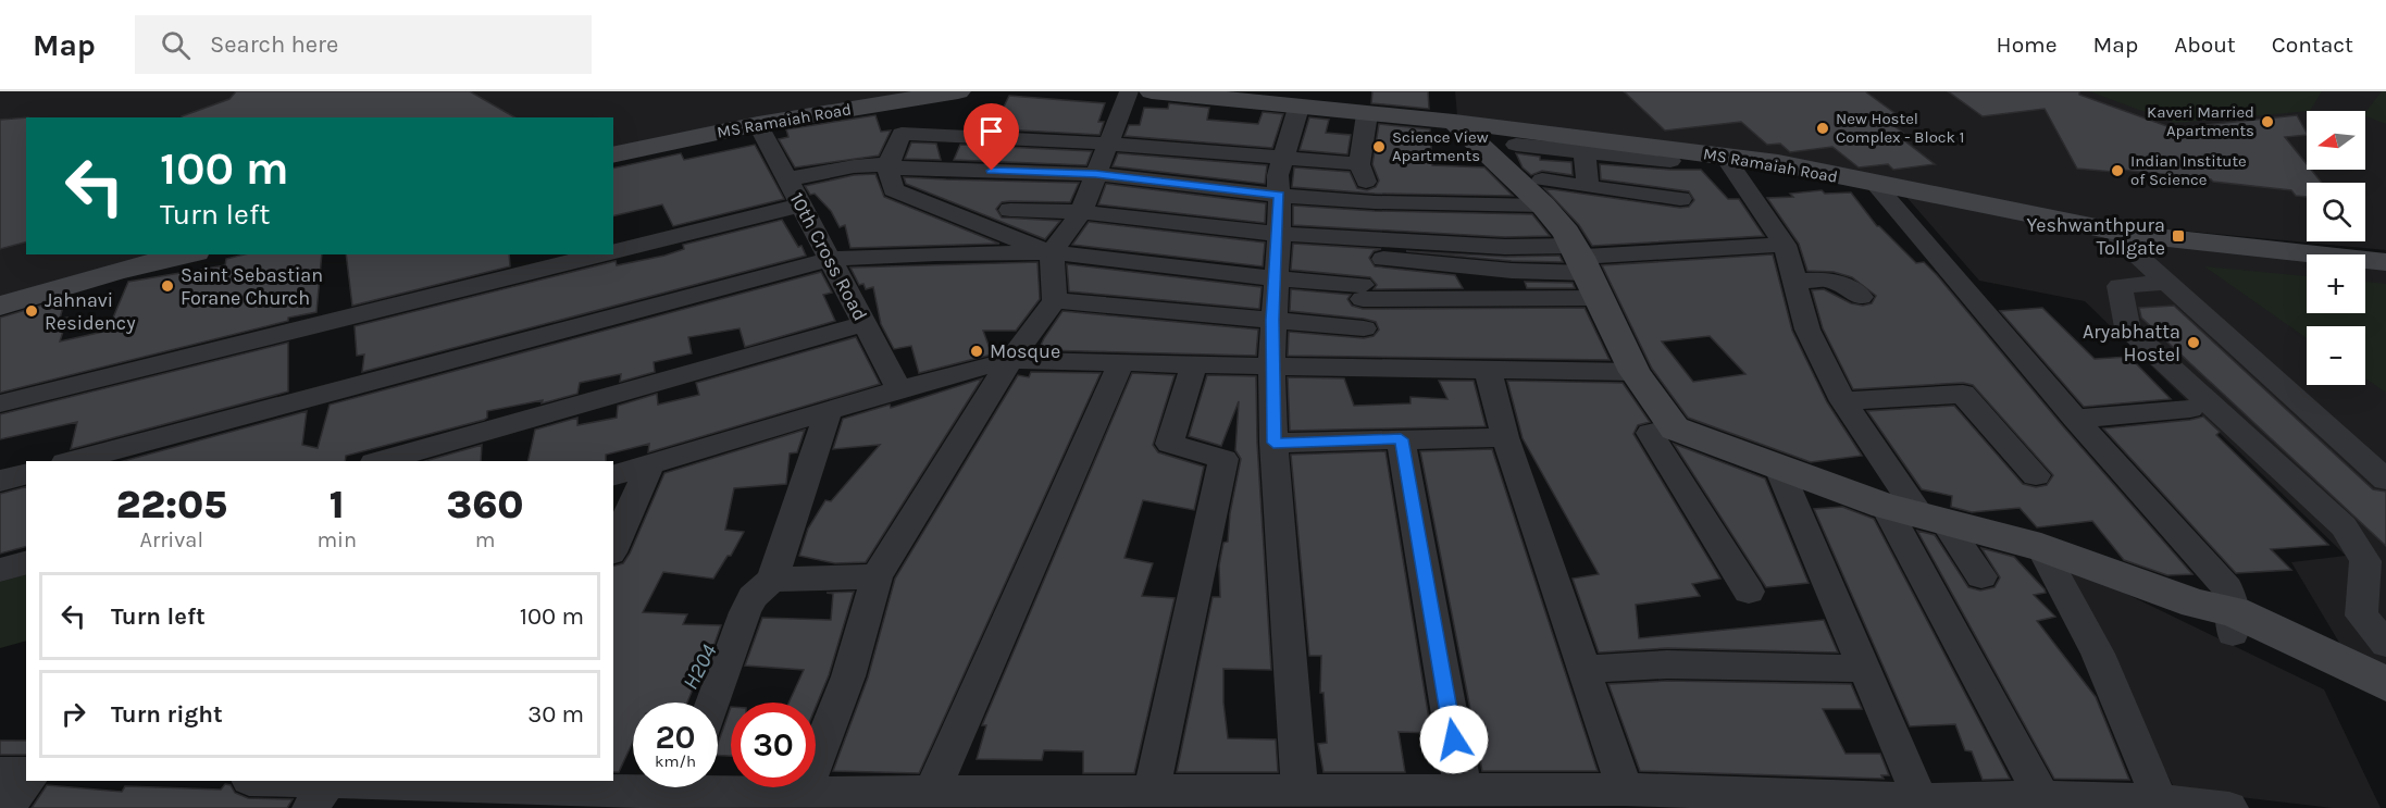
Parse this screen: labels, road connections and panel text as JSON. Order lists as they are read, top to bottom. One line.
{"streets":{"main road":["MS Ramaiah Road"],"street":["10th Cross Road"]},"crossings":[["MS Ramaiah Road","10th Cross Road"]],"water":["H204"],"places":{"other":["Kaveri Married Apartments","New Hostel Complex - Block 1","Science View Apartments","Indian Institute of Science","Saint Sebastian Forane Church","Jahnavi Residency","Aryabhatta Hostel","Mosque"],"transit":["Yeshwanthpura Tollgate"]},"north":"left","page":{"header":"Map","search":"Search here","nav":["Home","Map","About","Contact"],"map_buttons":["+","−"],"turn":["100 m","Turn left"],"eta":["22:05","Arrival","1","min","360","m"],"list":[{"name":"Turn left","value":"100 m"},{"name":"Turn right","value":"30 m"}],"speed":"20 km/h","limit":"30"}}
